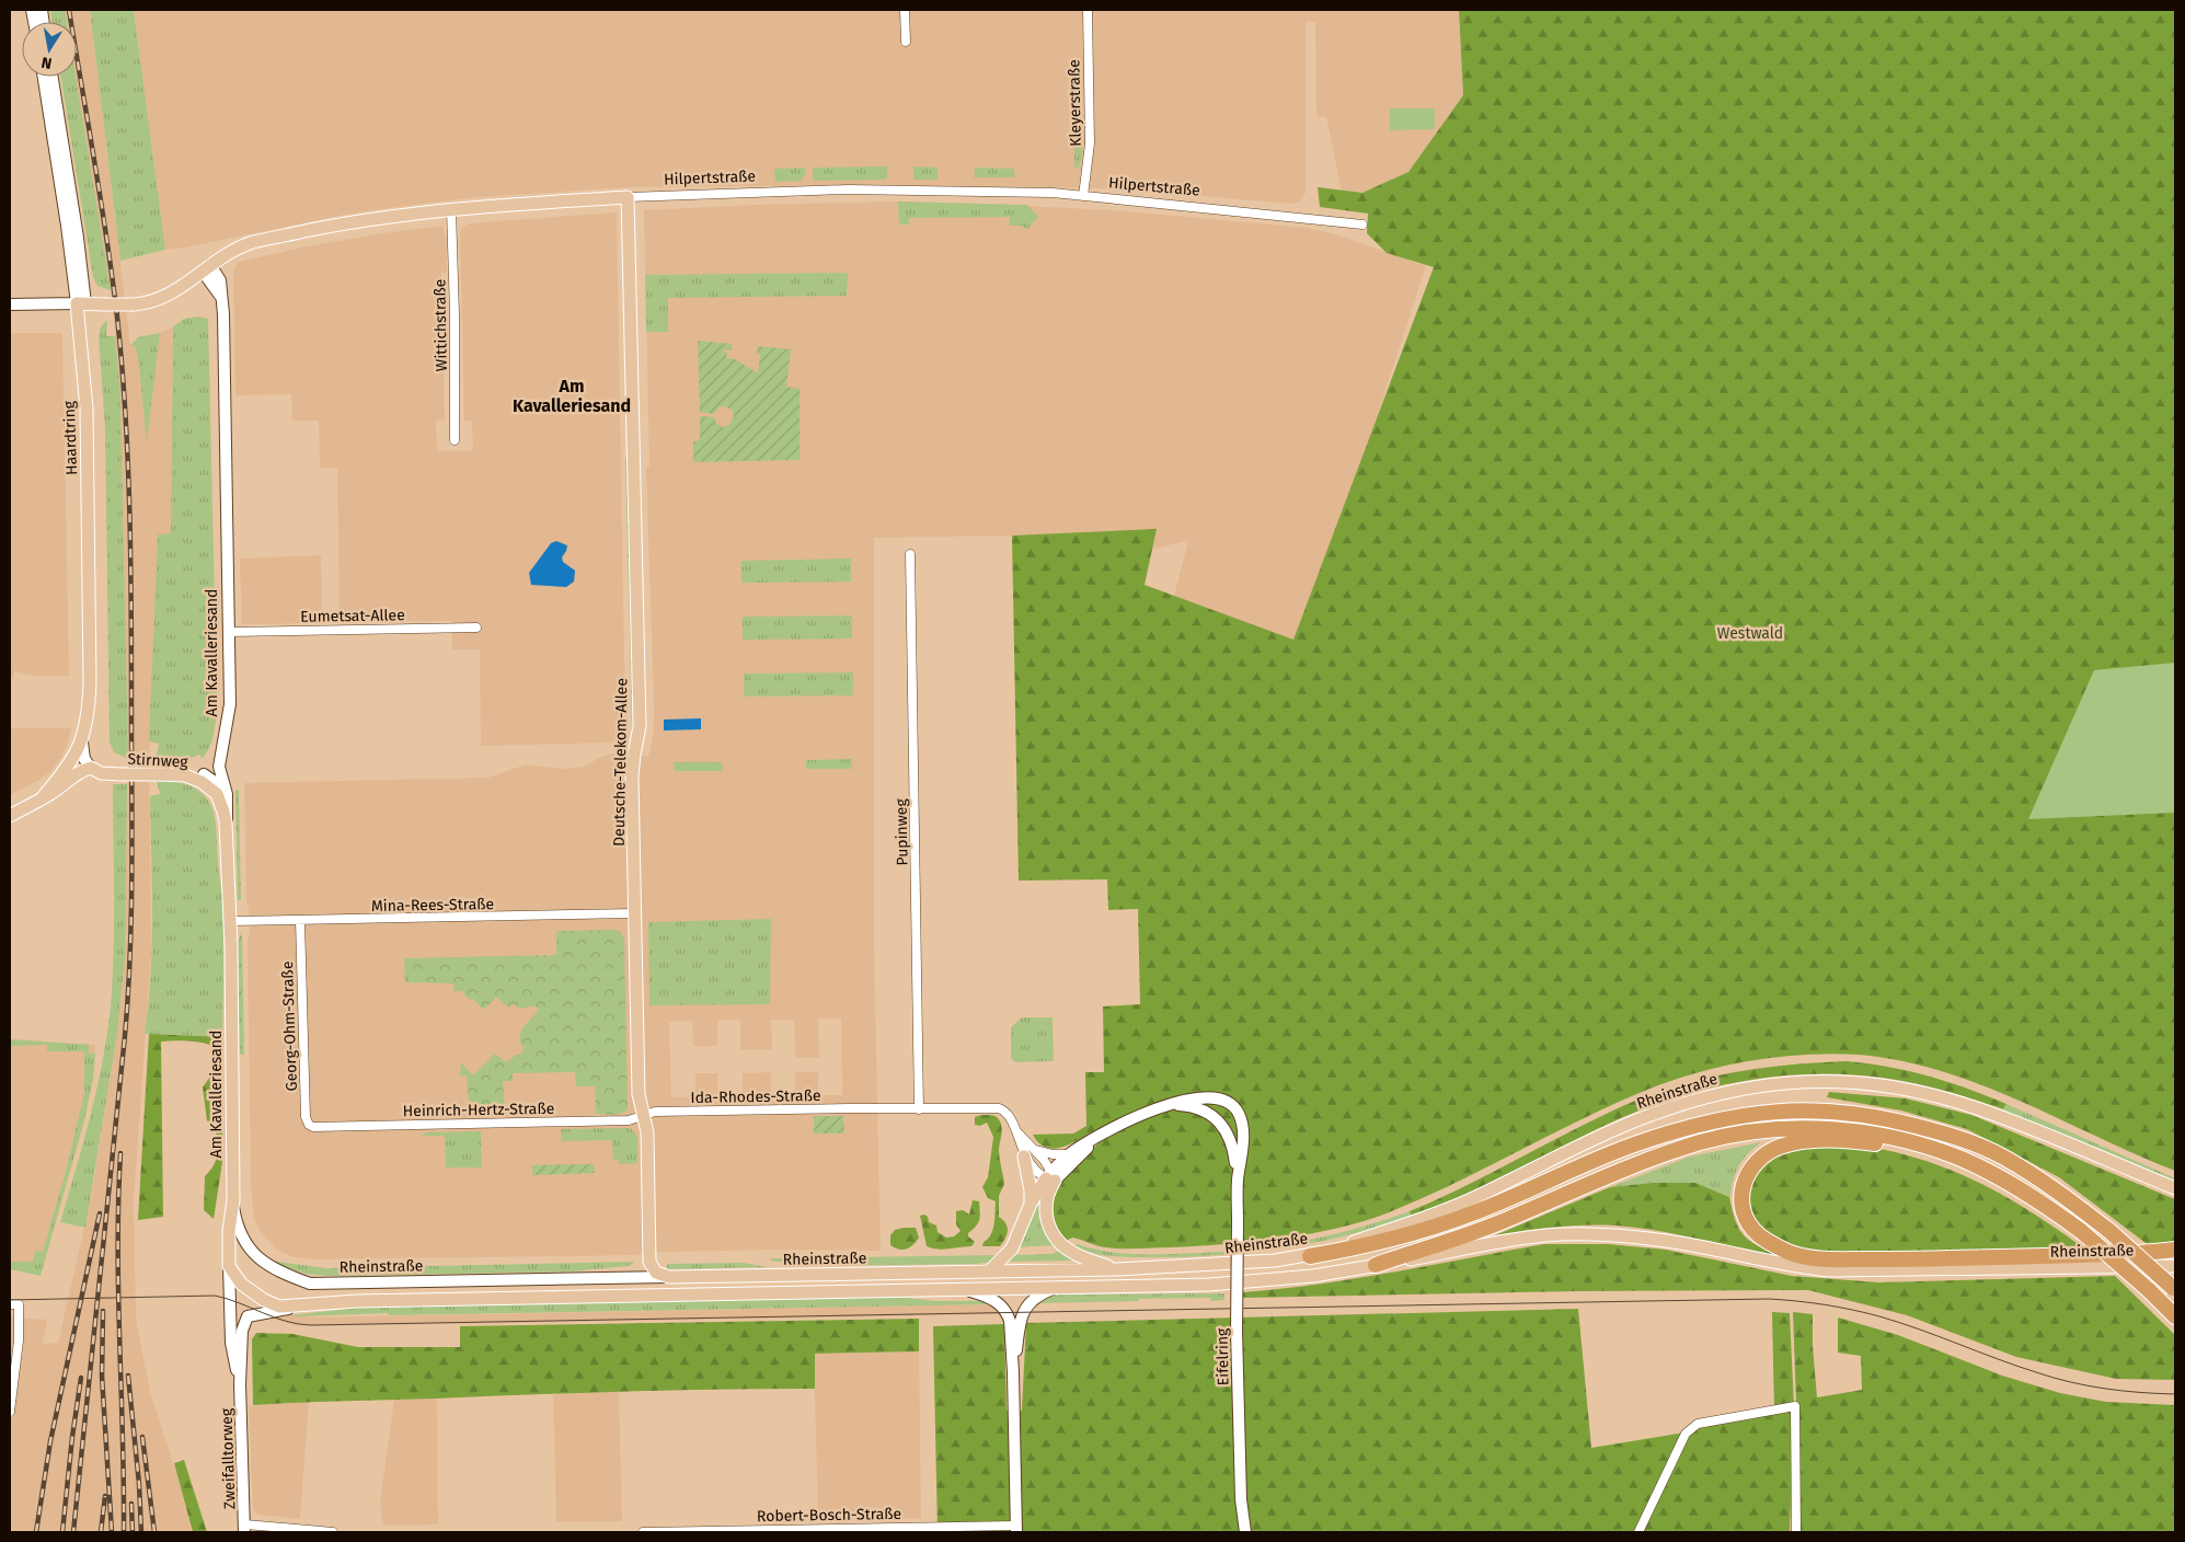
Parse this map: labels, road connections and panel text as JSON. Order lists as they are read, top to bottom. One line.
{"streets":{"main road":["Hilpertstraße","Haardtring","Am Kavalleriesand","Stirnweg","Deutsche-Telekom-Allee","Rheinstraße","Eifelring","Zweifalltorweg"],"street":["Kleyerstraße","Wittichstraße","Eumetsat-Allee","Pupinweg","Mina-Rees-Straße","Georg-Ohm-Straße","Ida-Rhodes-Straße","Heinrich-Hertz-Straße","Robert-Bosch-Straße"]},"crossings":[["Kleyerstraße","Hilpertstraße"],["Hilpertstraße","Wittichstraße"],["Hilpertstraße","Haardtring"],["Hilpertstraße","Am Kavalleriesand"],["Hilpertstraße","Deutsche-Telekom-Allee"],["Haardtring","Stirnweg"],["Eumetsat-Allee","Am Kavalleriesand"],["Am Kavalleriesand","Stirnweg"],["Am Kavalleriesand","Mina-Rees-Straße"],["Am Kavalleriesand","Rheinstraße"],["Am Kavalleriesand","Zweifalltorweg"],["Deutsche-Telekom-Allee","Mina-Rees-Straße"],["Deutsche-Telekom-Allee","Rheinstraße"],["Deutsche-Telekom-Allee","Ida-Rhodes-Straße"],["Deutsche-Telekom-Allee","Heinrich-Hertz-Straße"],["Pupinweg","Ida-Rhodes-Straße"],["Mina-Rees-Straße","Georg-Ohm-Straße"],["Georg-Ohm-Straße","Heinrich-Hertz-Straße"],["Rheinstraße","Zweifalltorweg"],["Ida-Rhodes-Straße","Heinrich-Hertz-Straße"]],"districts":["Am Kavalleriesand"],"parks":["Westwald"],"north":"bottom"}
